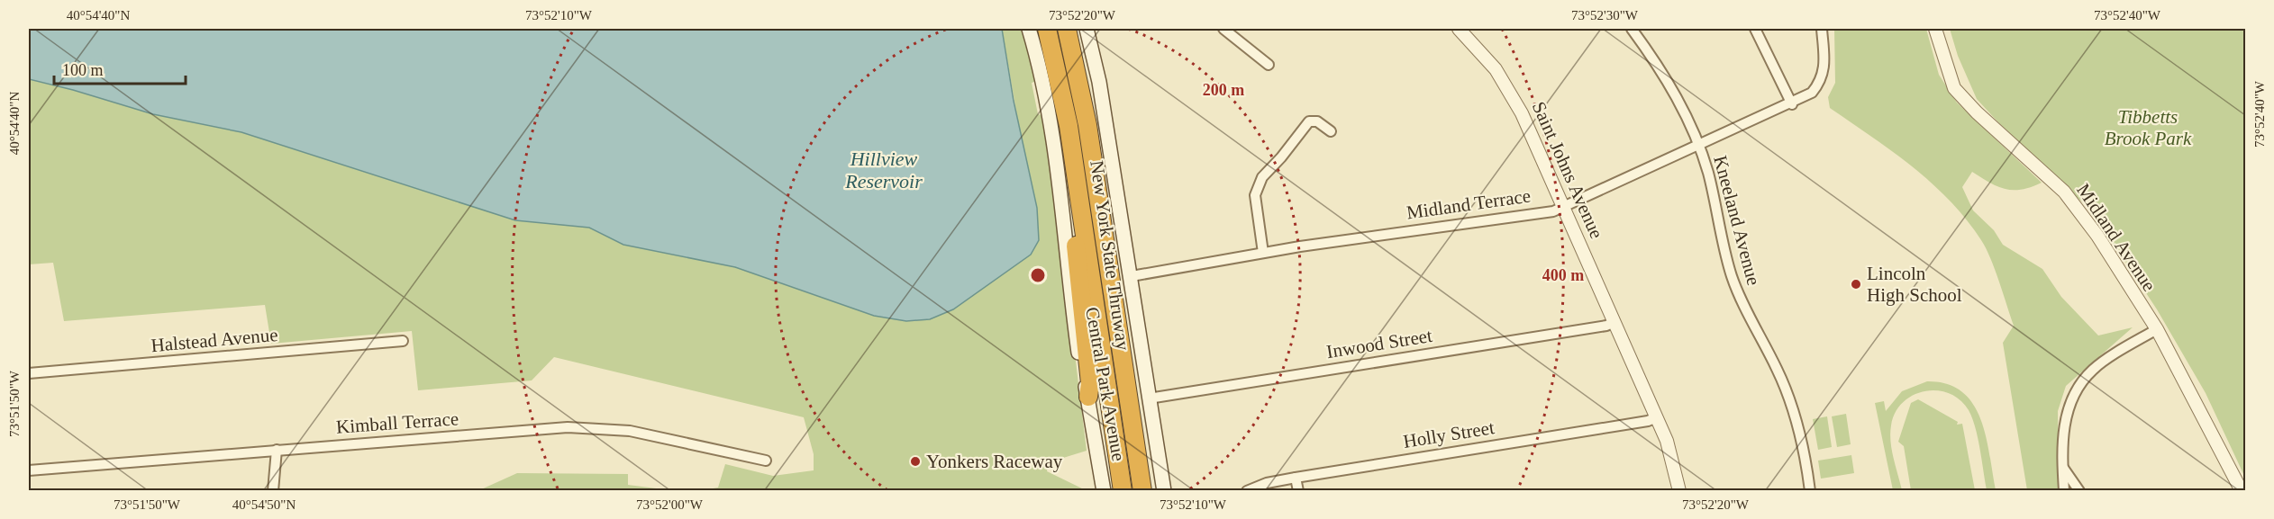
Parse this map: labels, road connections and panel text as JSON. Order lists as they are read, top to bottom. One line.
{"streets":{"highway":["New York State Thruway"],"main road":["Central Park Avenue"],"street":["Saint Johns Avenue","Midland Terrace","Kneeland Avenue","Midland Avenue","Halstead Avenue","Inwood Street","Kimball Terrace","Holly Street"]},"crossings":[["Saint Johns Avenue","Midland Terrace"],["Saint Johns Avenue","Inwood Street"],["Saint Johns Avenue","Holly Street"],["Midland Terrace","Kneeland Avenue"],["Midland Terrace","Central Park Avenue"],["Inwood Street","Central Park Avenue"]],"water":["Hillview Reservoir"],"parks":["Tibbetts Brook Park"],"places":["Lincoln High School","Yonkers Raceway"],"scale_bar":"100 m","coordinates":["40°54'40\"N","73°52'10\"W","73°52'20\"W","73°52'30\"W","73°52'40\"W","73°51'50\"W","40°54'50\"N","73°52'00\"W"],"rings":["200 m","400 m"]}
